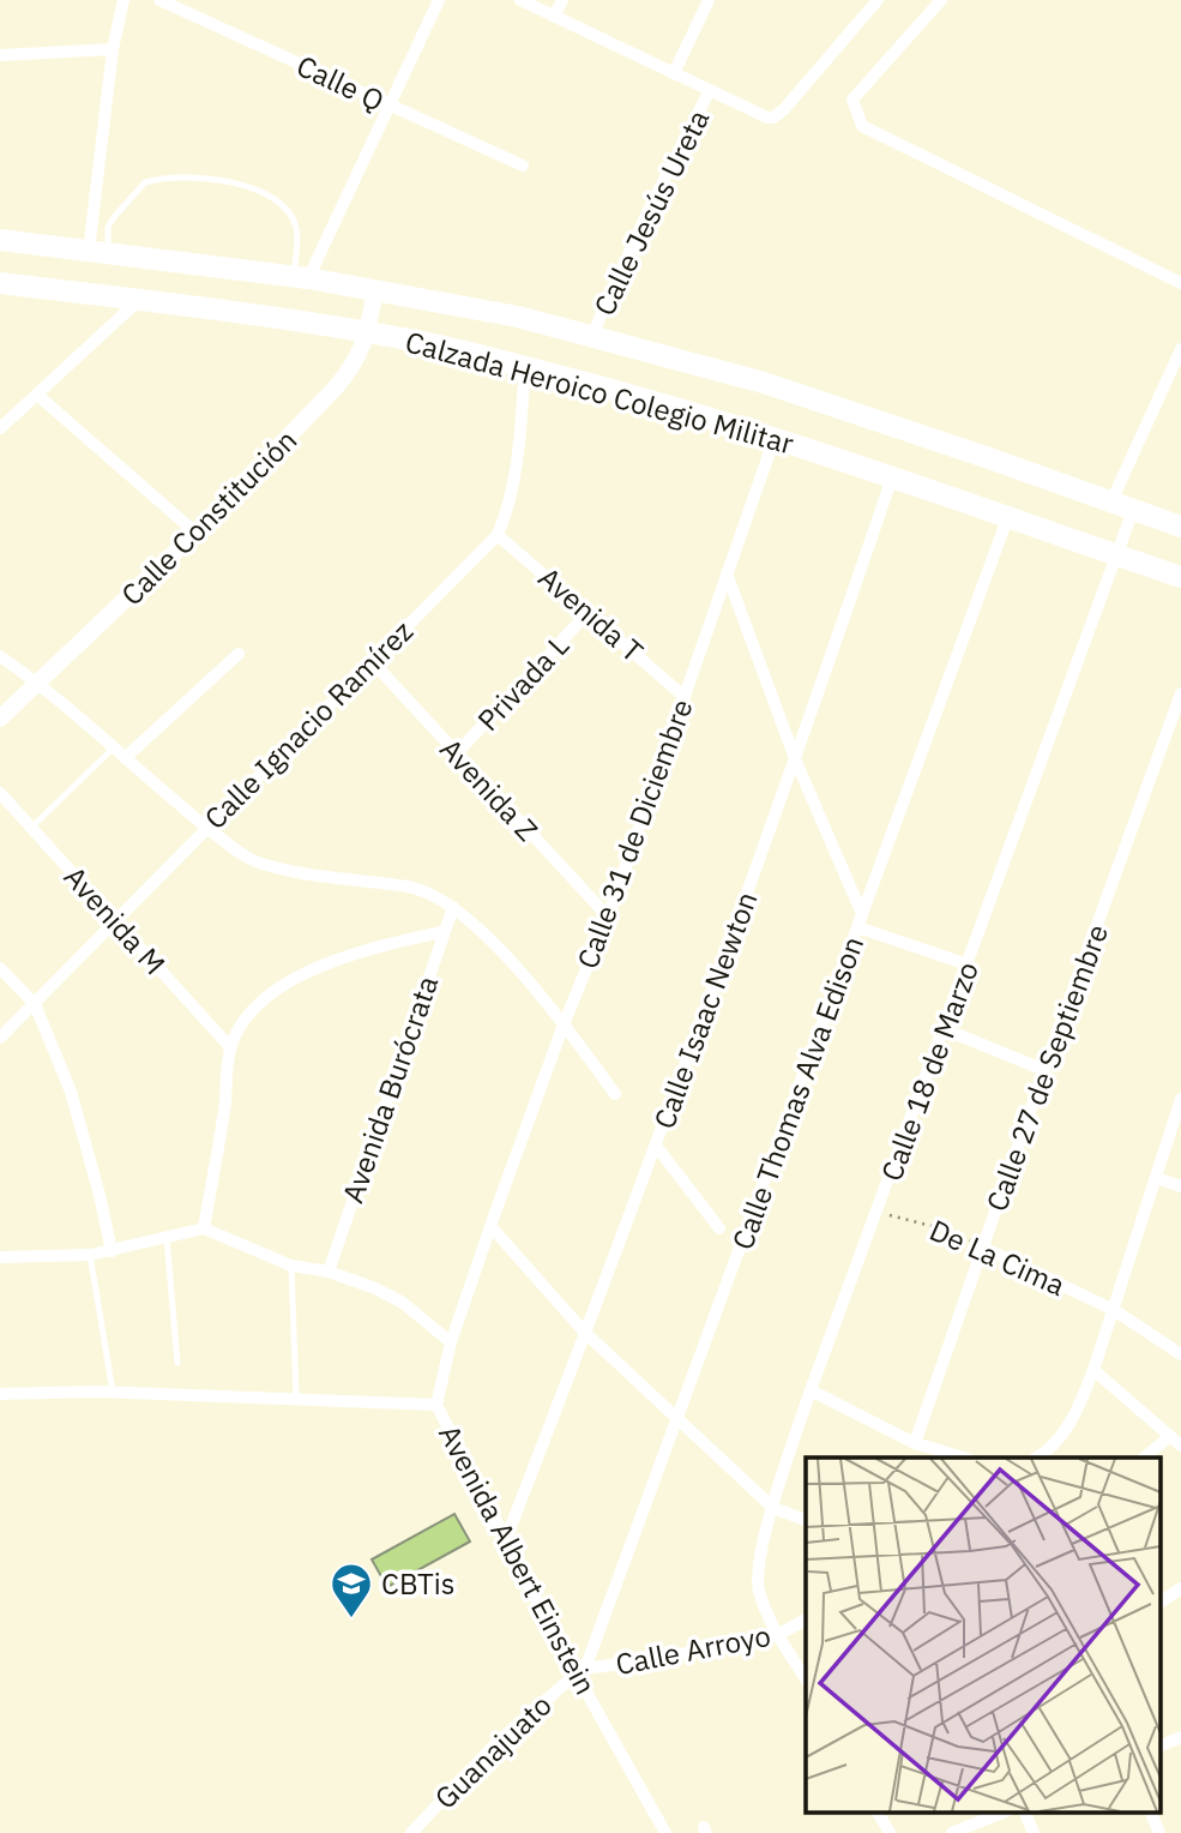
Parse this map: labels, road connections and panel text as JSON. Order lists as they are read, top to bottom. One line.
{"streets":{"main road":["Calzada Heroico Colegio Militar"],"street":["Calle Q","Calle Jesús Ureta","Calle Constitución","Avenida T","Privada L","Calle Ignacio Ramírez","Avenida Z","Calle 31 de Diciembre","Avenida M","Calle Isaac Newton","Calle 27 de Septiembre","Calle 18 de Marzo","Avenida Burócrata","Calle Thomas Alva Edison","De La Cima","Avenida Albert Einstein","Calle Arroyo","Guanajuato"]},"crossings":[["Calle Jesús Ureta","Calzada Heroico Colegio Militar"],["Calzada Heroico Colegio Militar","Calle Constitución"],["Calzada Heroico Colegio Militar","Calle Ignacio Ramírez"],["Calzada Heroico Colegio Militar","Calle 31 de Diciembre"],["Calzada Heroico Colegio Militar","Calle Isaac Newton"],["Calzada Heroico Colegio Militar","Calle 18 de Marzo"],["Calzada Heroico Colegio Militar","Calle Thomas Alva Edison"],["Avenida T","Privada L"],["Avenida T","Calle Ignacio Ramírez"],["Avenida T","Calle 31 de Diciembre"],["Privada L","Avenida Z"],["Calle Ignacio Ramírez","Avenida Z"],["Calle Ignacio Ramírez","Avenida M"],["Avenida Z","Calle 31 de Diciembre"],["Calle 31 de Diciembre","Avenida Albert Einstein"],["Calle Isaac Newton","Avenida Albert Einstein"],["Calle 27 de Septiembre","De La Cima"],["Calle 18 de Marzo","De La Cima"],["Calle 18 de Marzo","Calle Arroyo"],["Calle Thomas Alva Edison","Avenida Albert Einstein"],["Calle Thomas Alva Edison","Calle Arroyo"],["Calle Thomas Alva Edison","Guanajuato"],["Avenida Albert Einstein","Calle Arroyo"],["Avenida Albert Einstein","Guanajuato"],["Calle Arroyo","Guanajuato"]],"places":{"school or university":["CBTis"]}}
